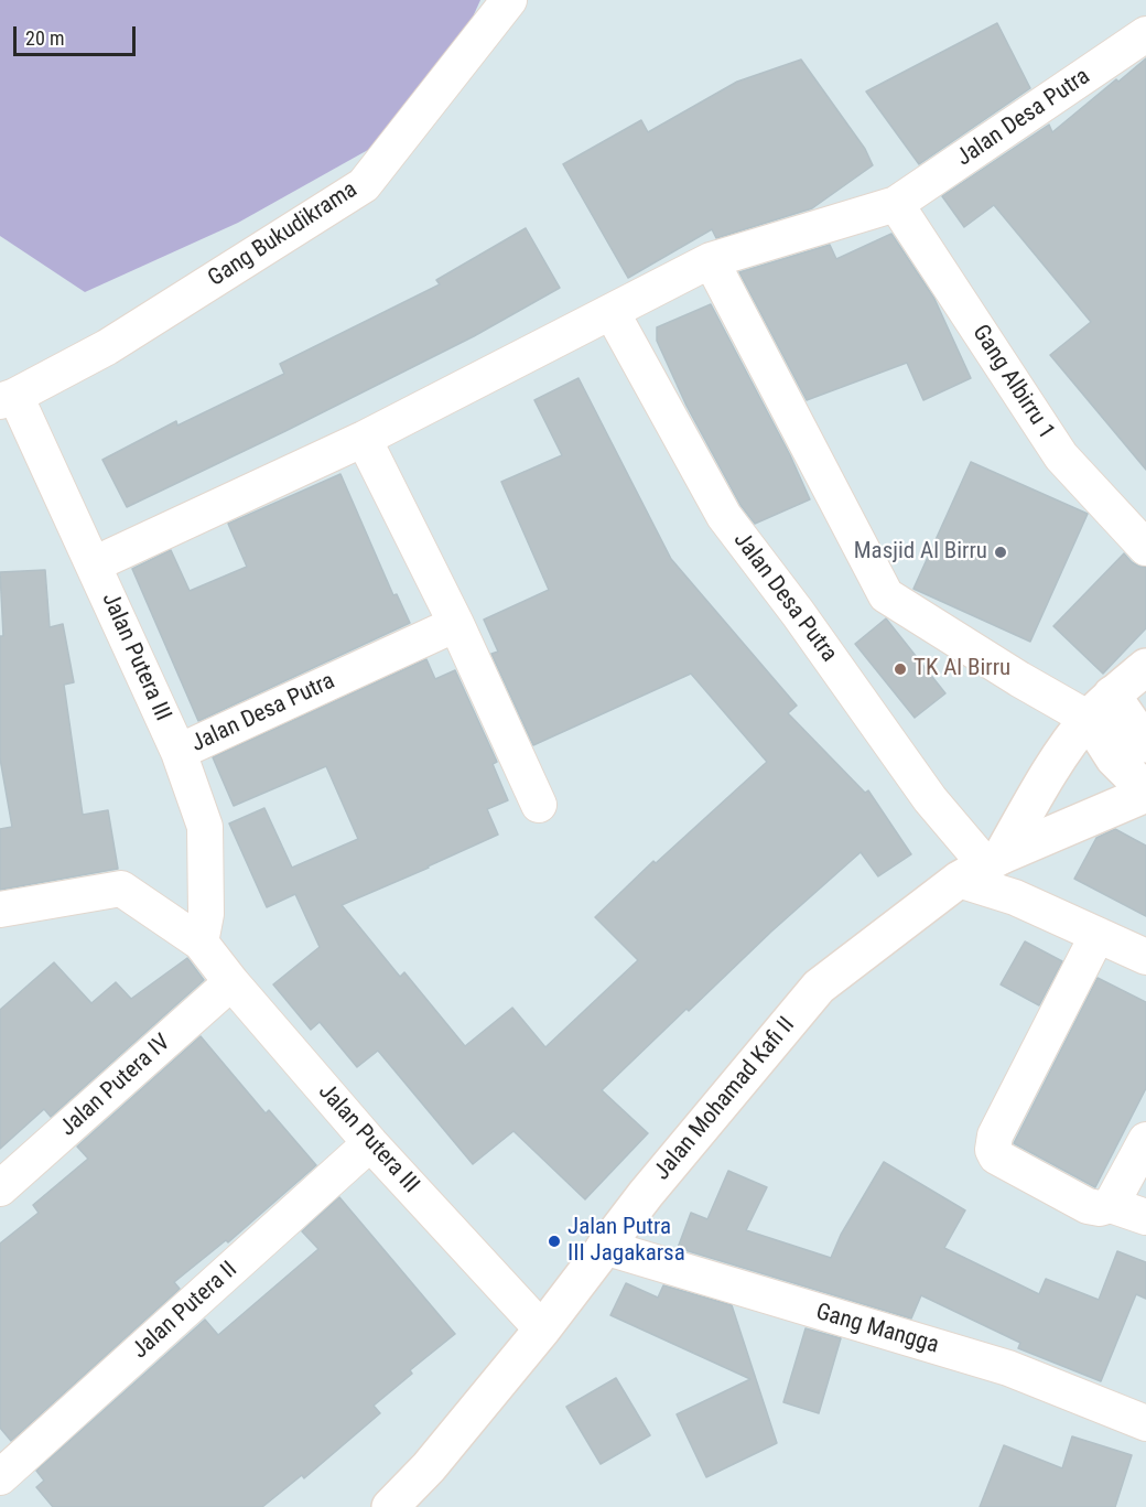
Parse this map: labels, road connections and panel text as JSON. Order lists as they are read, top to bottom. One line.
{"streets":{"main road":["Jalan Mohamad Kafi II"],"street":["Jalan Desa Putra","Gang Bukudikrama","Gang Albirru 1","Jalan Putera III","Jalan Putera IV","Jalan Putera II","Gang Mangga"]},"crossings":[["Jalan Desa Putra","Gang Albirru 1"],["Jalan Desa Putra","Jalan Putera III"],["Jalan Desa Putra","Jalan Mohamad Kafi II"],["Gang Bukudikrama","Jalan Putera III"],["Jalan Putera III","Jalan Putera IV"],["Jalan Putera III","Jalan Mohamad Kafi II"],["Jalan Putera III","Jalan Putera II"],["Jalan Mohamad Kafi II","Gang Mangga"]],"places":["Masjid Al Birru","TK Al Birru","Jalan Putra III Jagakarsa"],"scale_bar":"20 m"}
